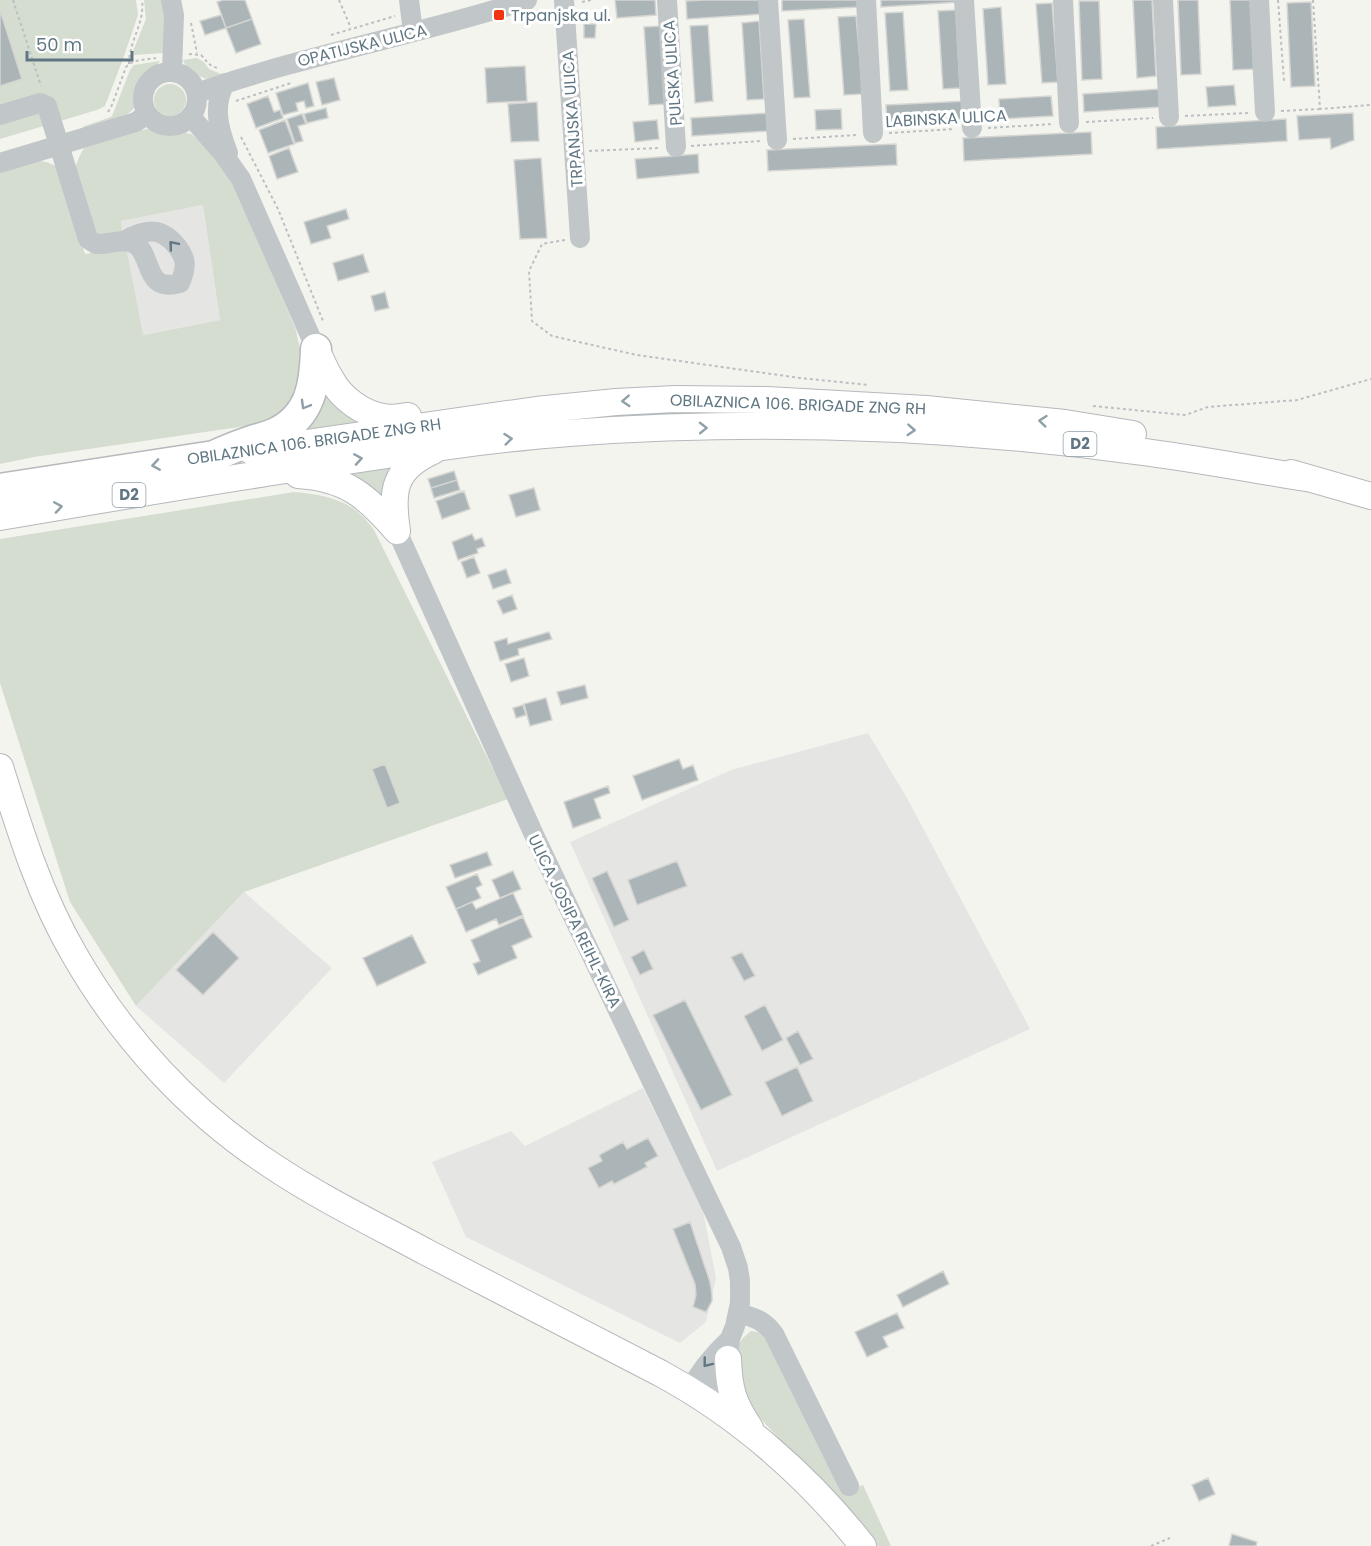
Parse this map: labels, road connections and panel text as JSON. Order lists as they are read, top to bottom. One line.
{"streets":{"highway":["OBILAZNICA 106. BRIGADE ZNG RH","D2"],"street":["OPATIJSKA ULICA","PULSKA ULICA","TRPANJSKA ULICA","ULICA JOSIPA REIHL-KIRA"],"path":["LABINSKA ULICA"]},"crossings":[["PULSKA ULICA","LABINSKA ULICA"],["LABINSKA ULICA","TRPANJSKA ULICA"]],"places":{"transit":["Trpanjska ul."]},"scale_bar":"50 m"}
